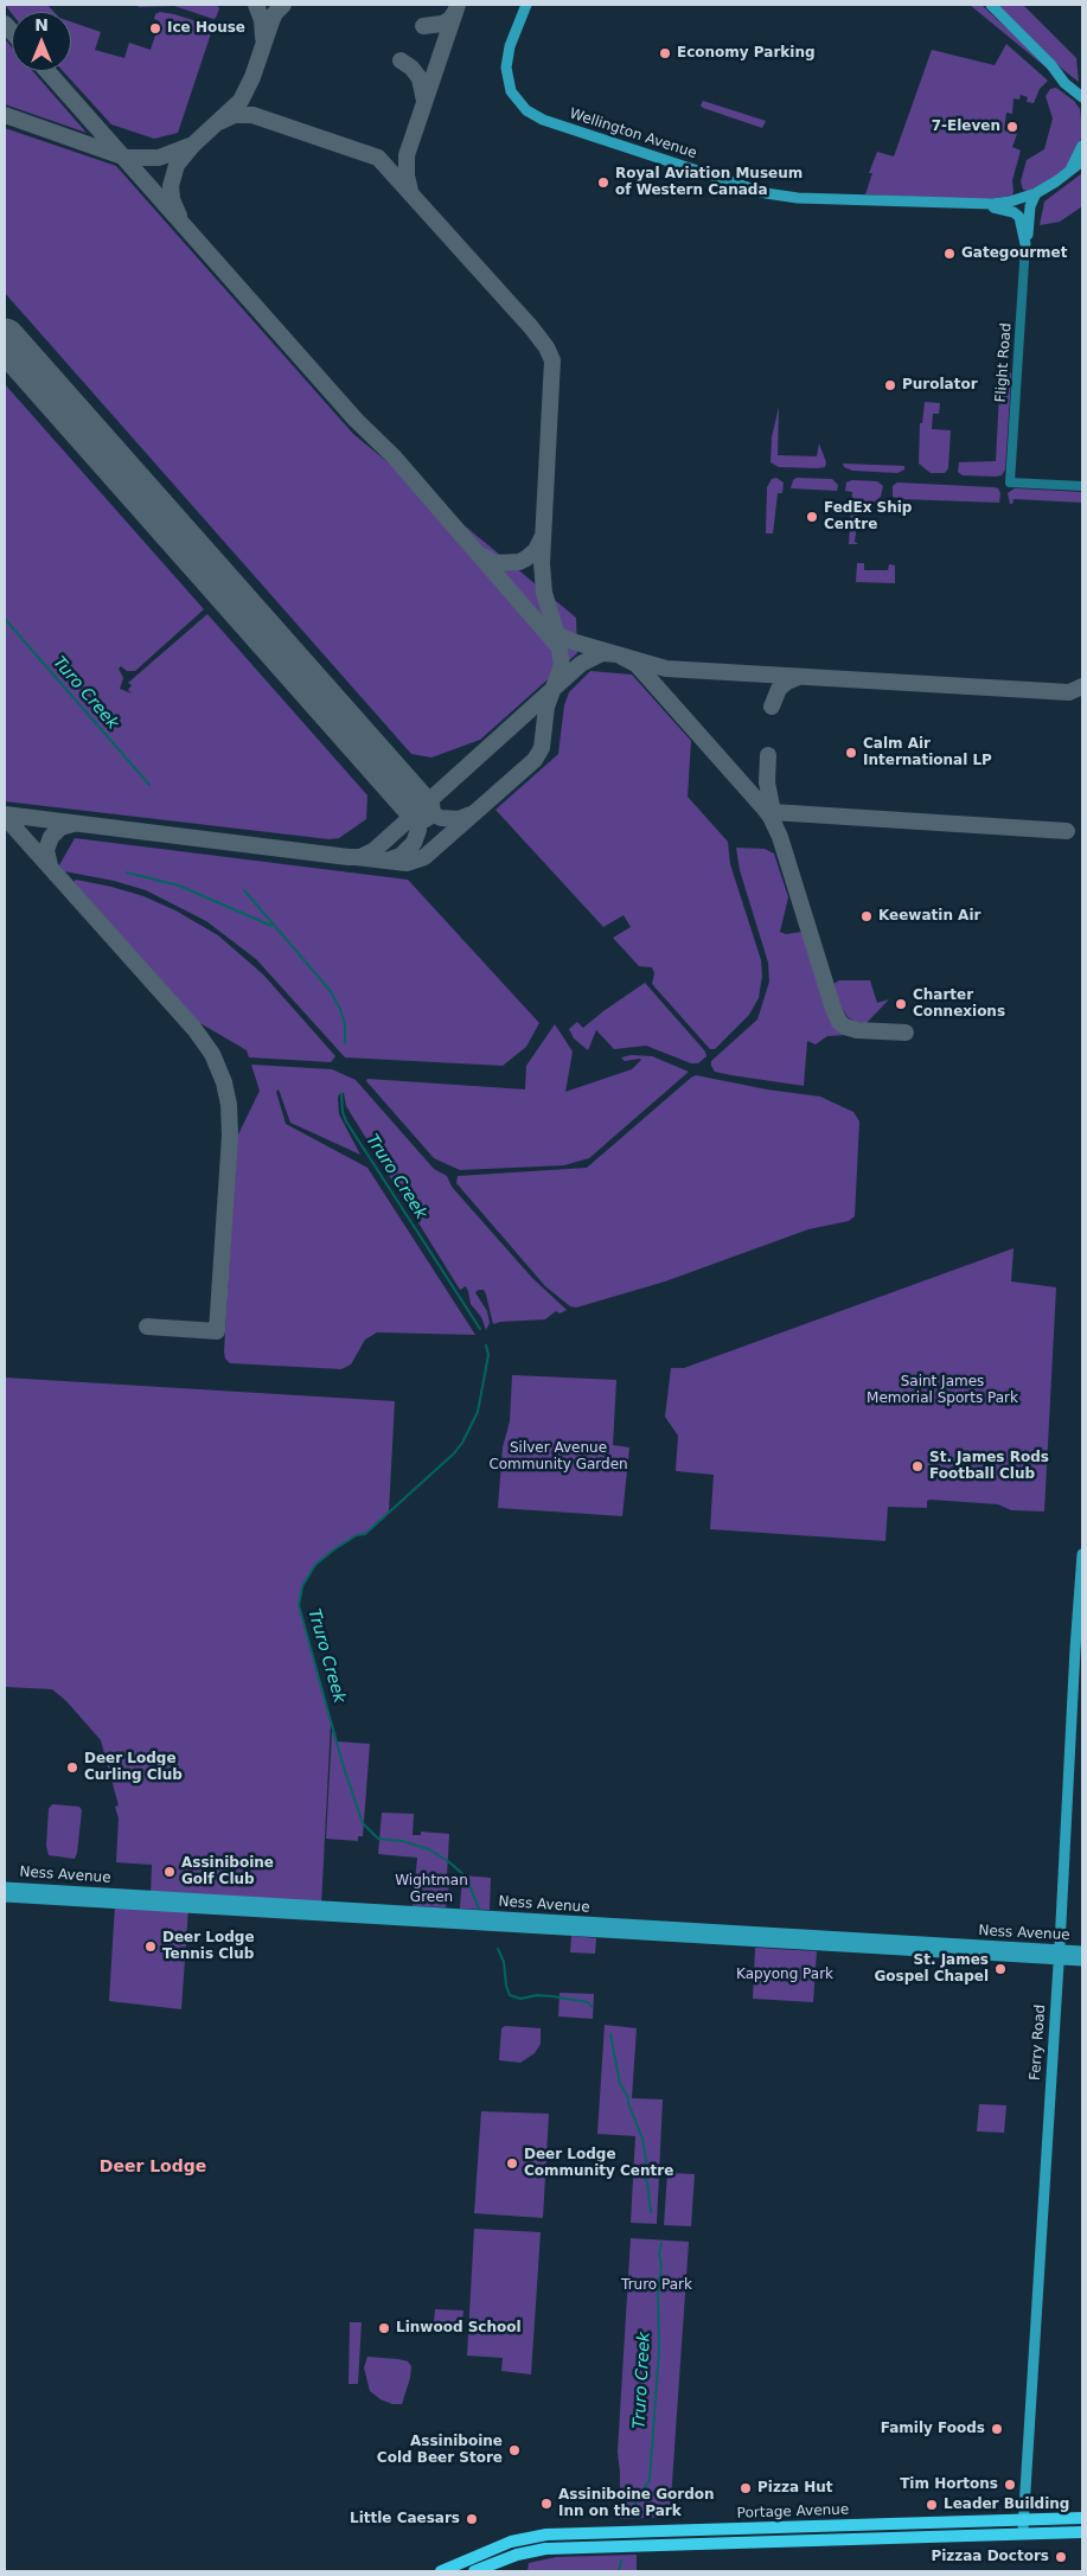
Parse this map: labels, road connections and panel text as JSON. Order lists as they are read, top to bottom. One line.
{"streets":{"highway":["Portage Avenue"],"main road":["Wellington Avenue","Ness Avenue","Ferry Road"],"street":["Flight Road"]},"crossings":[["Ness Avenue","Ferry Road"],["Ferry Road","Portage Avenue"]],"districts":["Deer Lodge"],"water":["Turo Creek","Truro Creek"],"parks":["Saint James Memorial Sports Park","Silver Avenue Community Garden","Wightman Green","Kapyong Park","Truro Park"],"places":["Ice House","Economy Parking","7-Eleven","Royal Aviation Museum of Western Canada","Gategourmet","Purolator","FedEx Ship Centre","Calm Air International LP","Keewatin Air","Charter Connexions","St. James Rods Football Club","Deer Lodge Curling Club","Assiniboine Golf Club","Deer Lodge Tennis Club","St. James Gospel Chapel","Deer Lodge Community Centre","Linwood School","Family Foods","Assiniboine Cold Beer Store","Tim Hortons","Pizza Hut","Assiniboine Gordon Inn on the Park","Leader Building","Little Caesars","Pizzaa Doctors"],"north":"top"}
